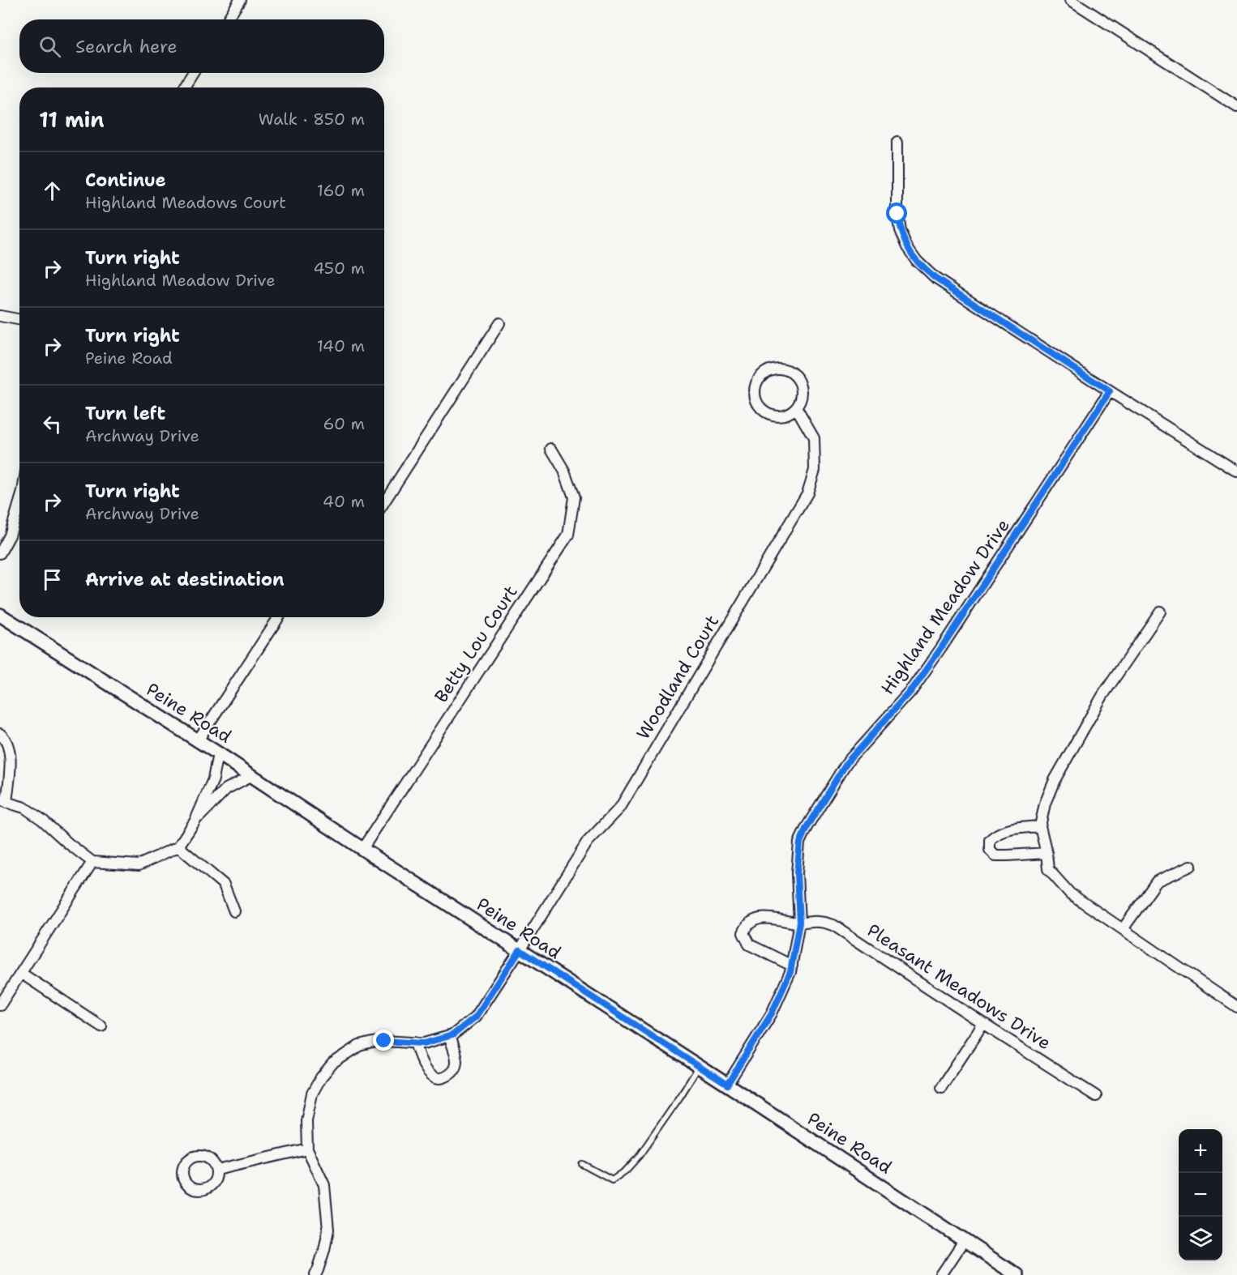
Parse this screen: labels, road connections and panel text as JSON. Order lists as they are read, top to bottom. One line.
{"streets":{"street":["Highland Meadow Drive","Betty Lou Court","Woodland Court","Peine Road","Pleasant Meadows Drive"]},"crossings":[["Highland Meadow Drive","Peine Road"],["Highland Meadow Drive","Pleasant Meadows Drive"],["Betty Lou Court","Peine Road"],["Woodland Court","Peine Road"]],"page":{"search":"Search here","heading":["11 min","Walk · 850 m"],"list":[["Continue","Highland Meadows Court","160 m"],["Turn right","Highland Meadow Drive","450 m"],["Turn right","Peine Road","140 m"],["Turn left","Archway Drive","60 m"],["Turn right","Archway Drive","40 m"],"Arrive at destination"],"map_buttons":["+","−"]}}
